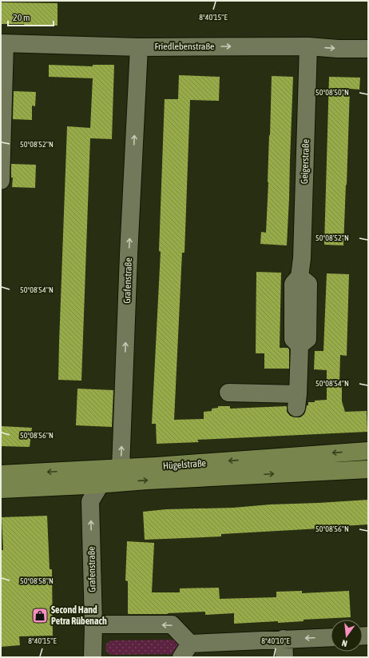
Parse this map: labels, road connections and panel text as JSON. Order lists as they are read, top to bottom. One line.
{"streets":{"main road":["Hügelstraße"],"street":["Friedlebenstraße","Geigerstraße","Grafenstraße"]},"crossings":[["Friedlebenstraße","Geigerstraße"],["Friedlebenstraße","Grafenstraße"],["Grafenstraße","Hügelstraße"]],"one_way":["Friedlebenstraße","Grafenstraße"],"places":{"shop":["Second Hand Petra Rübenach"]},"scale_bar":"20 m","north":"bottom","coordinates":["8°40'15\"E","50°08'50\"N","50°08'52\"N","50°08'54\"N","50°08'56\"N","50°08'58\"N","8°40'10\"E"]}
